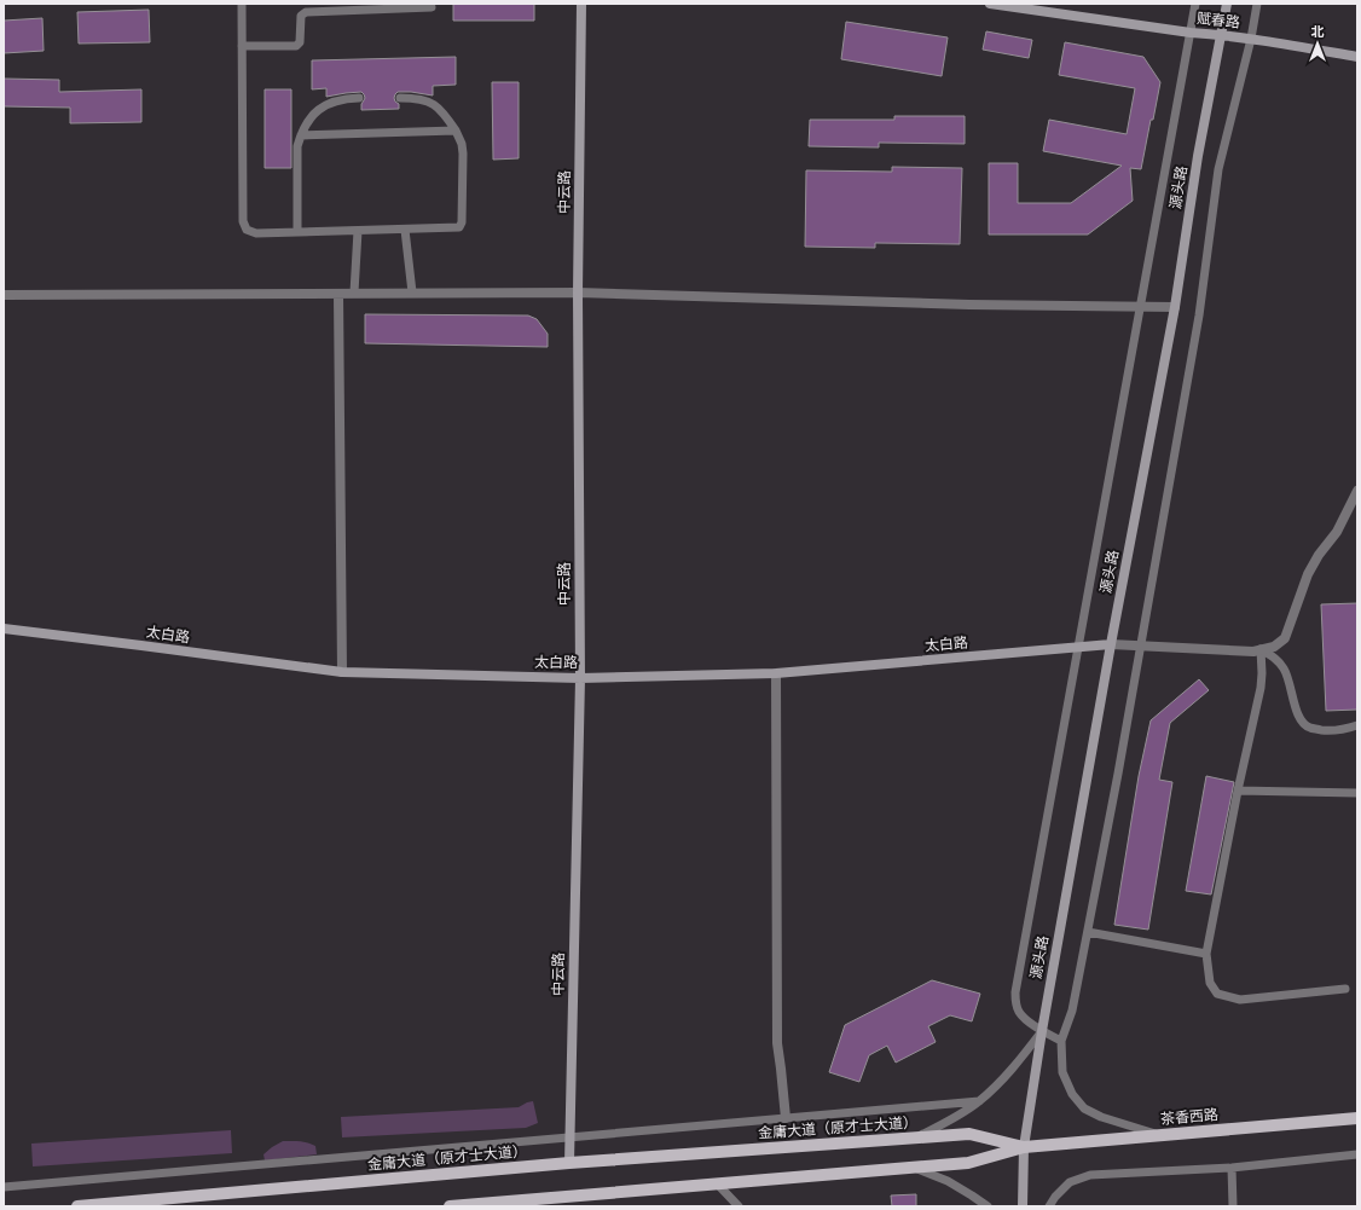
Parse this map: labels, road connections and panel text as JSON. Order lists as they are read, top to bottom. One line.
{"streets":{"main road":["茶香西路","金庸大道（原才士大道）"],"street":["赋春路","源头路","中云路","太白路"]},"crossings":[["赋春路","源头路"],["源头路","太白路"],["源头路","茶香西路"],["源头路","金庸大道（原才士大道）"],["中云路","太白路"],["中云路","金庸大道（原才士大道）"],["茶香西路","金庸大道（原才士大道）"]],"north":"top"}
